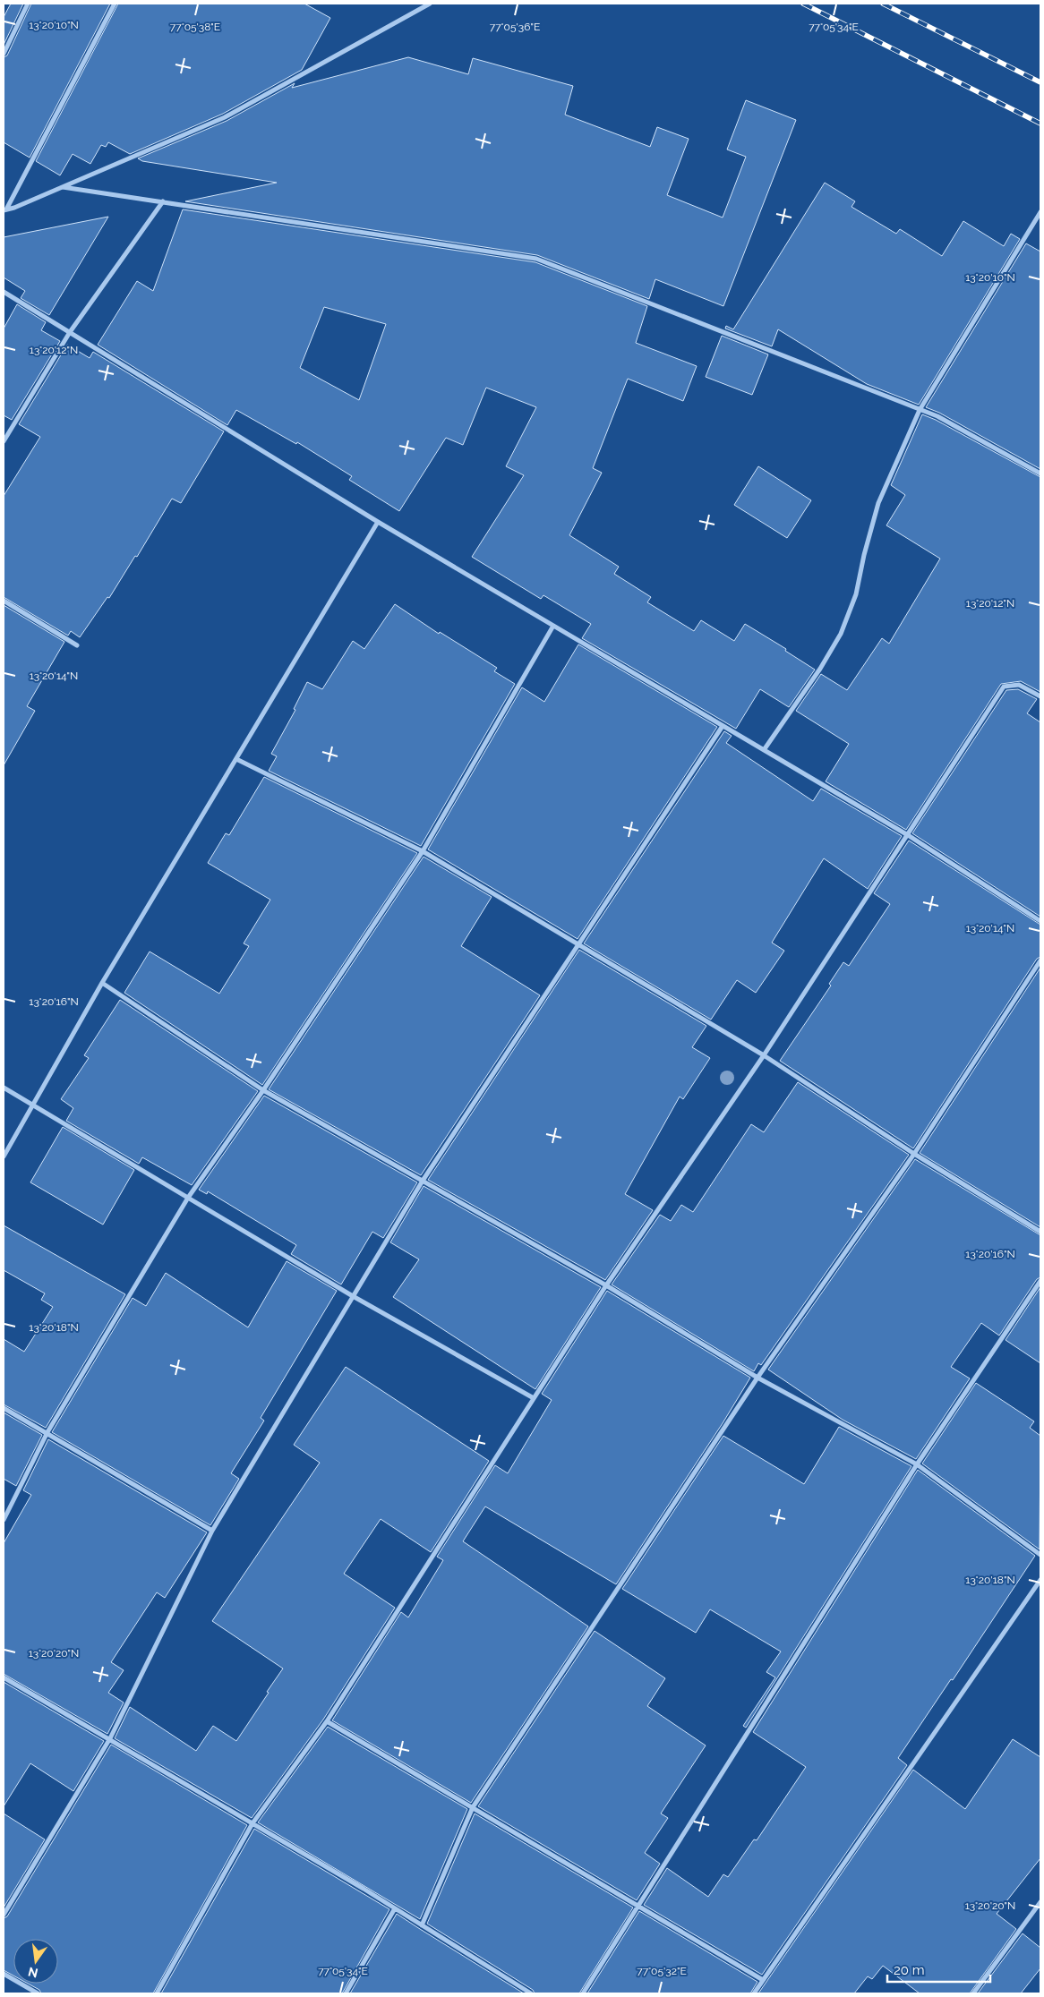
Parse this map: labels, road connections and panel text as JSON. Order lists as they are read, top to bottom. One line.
{"scale_bar":"20 m","north":"bottom","coordinates":["13°20'10\"N","77°05'38\"E","77°05'36\"E","77°05'34\"E","13°20'12\"N","13°20'14\"N","13°20'16\"N","13°20'18\"N","13°20'20\"N","77°05'32\"E"]}
